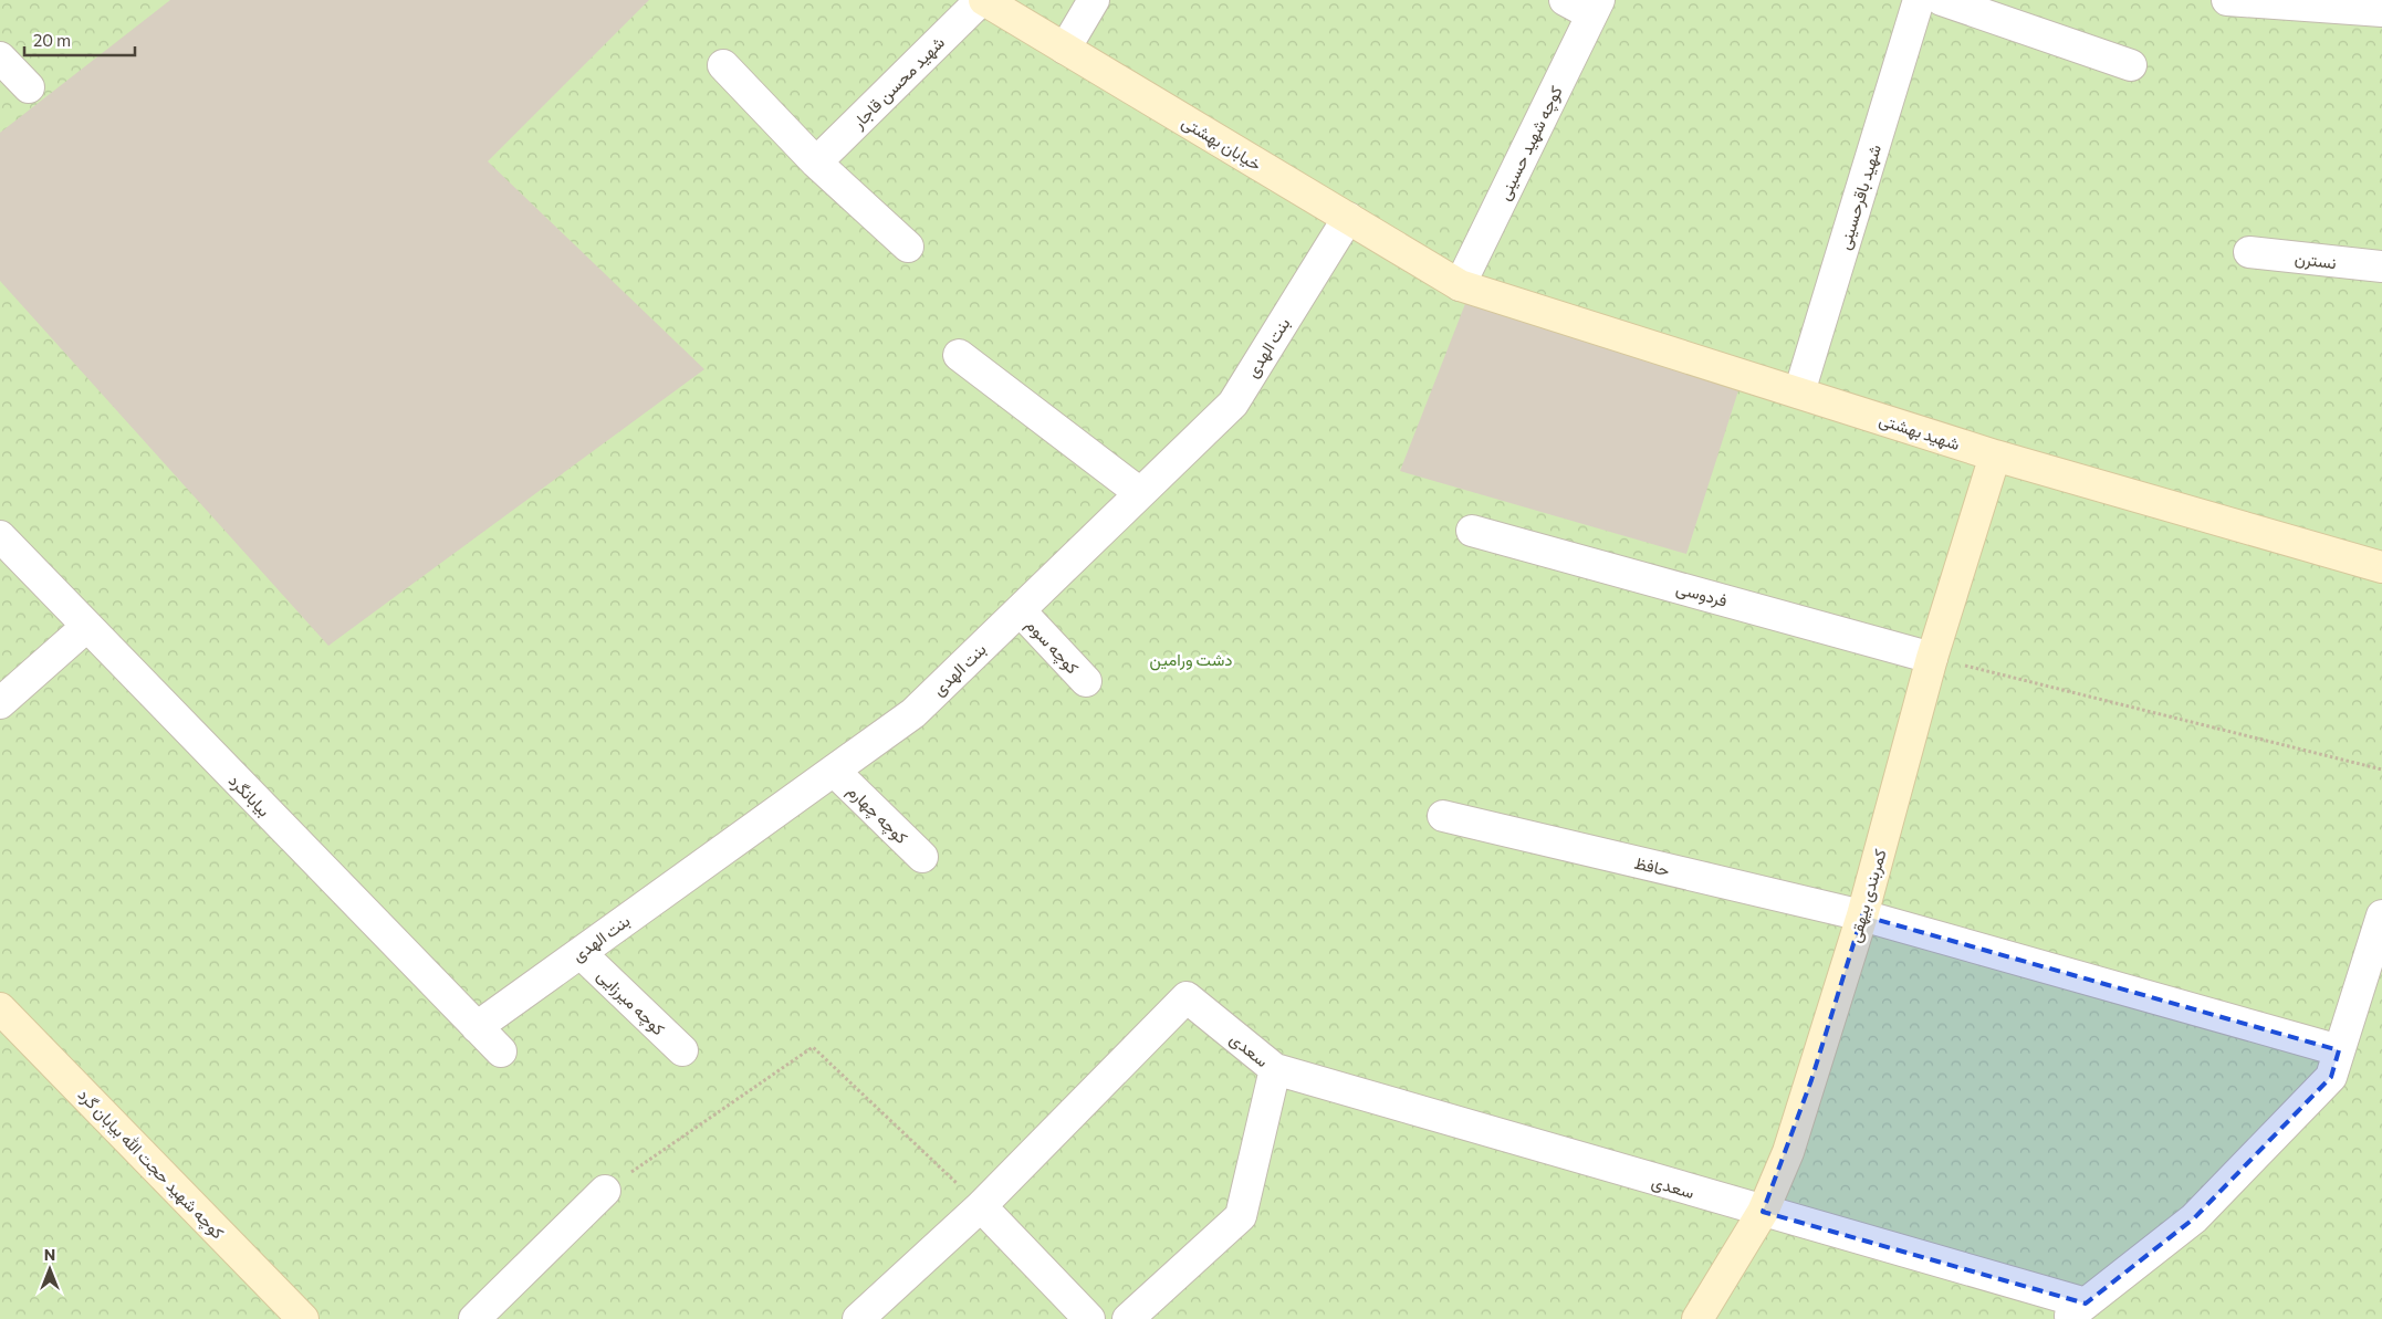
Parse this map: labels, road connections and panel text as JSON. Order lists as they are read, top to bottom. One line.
{"streets":{"main road":["خیابان بهشتی","شهید بهشتی","کمربندی بیهقی","کوچه شهید حجت الله بیابان گرد"],"street":["شهید محسن قاجار","کوچه شهید حسینی","شهید باقرحسینی","نسترن","بنت الهدی","فردوسی","کوچه سوم","بیابانگرد","کوچه چهارم","حافظ","کوچه میرزایی","سعدی"]},"crossings":[["شهید محسن قاجار","خیابان بهشتی"],["خیابان بهشتی","کوچه شهید حسینی"],["خیابان بهشتی","بنت الهدی"],["خیابان بهشتی","شهید بهشتی"],["کوچه شهید حسینی","شهید بهشتی"],["شهید باقرحسینی","شهید بهشتی"],["بنت الهدی","کوچه سوم"],["بنت الهدی","بیابانگرد"],["بنت الهدی","کوچه چهارم"],["بنت الهدی","کوچه میرزایی"],["شهید بهشتی","کمربندی بیهقی"],["فردوسی","کمربندی بیهقی"],["حافظ","کمربندی بیهقی"],["کمربندی بیهقی","سعدی"]],"parks":["دشت ورامین"],"scale_bar":"20 m","north":"top"}
